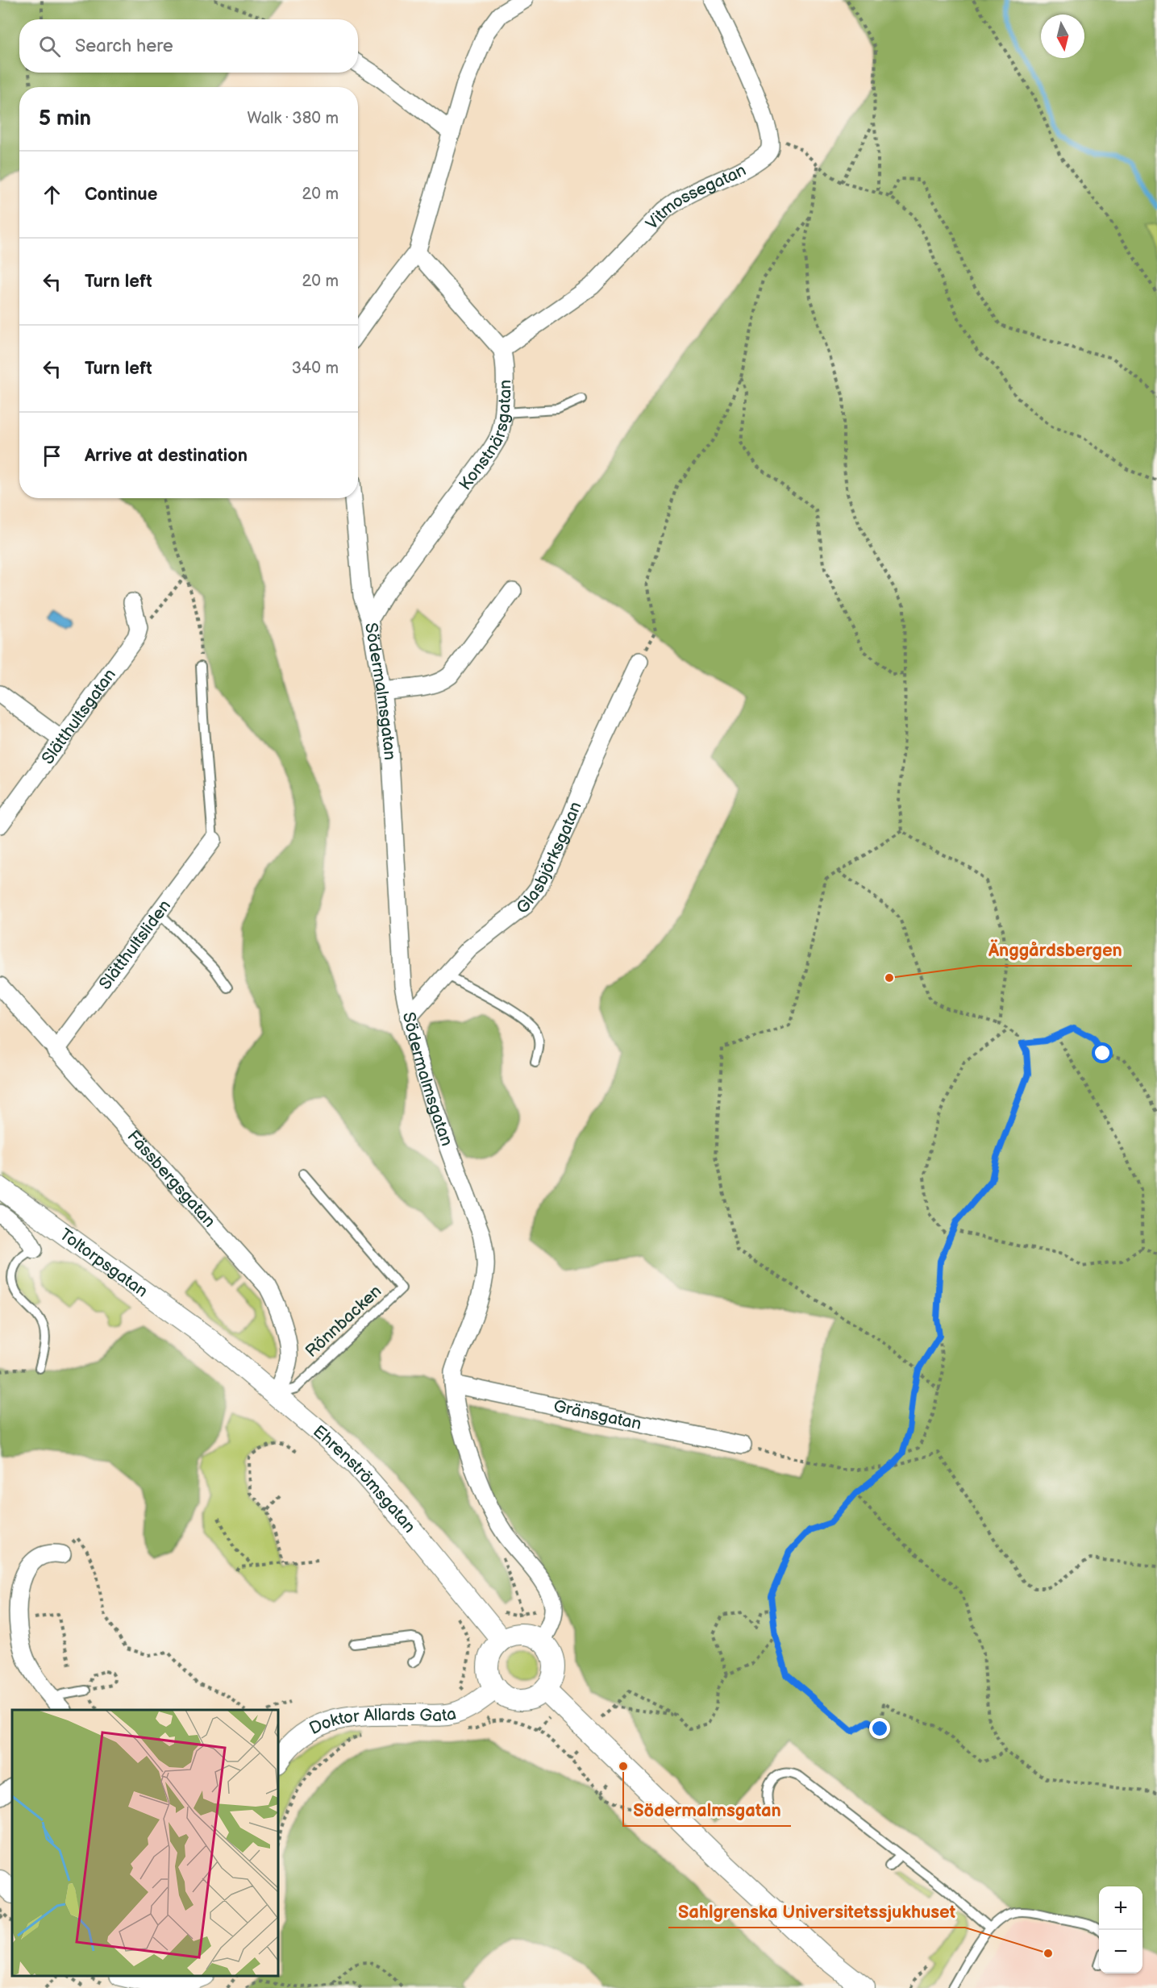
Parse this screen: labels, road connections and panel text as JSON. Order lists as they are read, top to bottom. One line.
{"streets":{"street":["Vitmossegatan","Konstnärsgatan","Södermalmsgatan","Slätthultsgatan","Glasbjörksgatan","Slätthultsliden","Fässbergsgatan","Toltorpsgatan","Gränsgatan","Ehrenströmsgatan","Doktor Allards Gata"],"lane":["Rönnbacken"]},"crossings":[["Vitmossegatan","Konstnärsgatan"],["Konstnärsgatan","Södermalmsgatan"],["Södermalmsgatan","Glasbjörksgatan"],["Södermalmsgatan","Gränsgatan"],["Södermalmsgatan","Ehrenströmsgatan"],["Södermalmsgatan","Doktor Allards Gata"],["Slätthultsliden","Fässbergsgatan"],["Fässbergsgatan","Rönnbacken"],["Fässbergsgatan","Ehrenströmsgatan"],["Toltorpsgatan","Ehrenströmsgatan"],["Rönnbacken","Ehrenströmsgatan"],["Ehrenströmsgatan","Doktor Allards Gata"]],"places":["Änggårdsbergen","Södermalmsgatan","Sahlgrenska Universitetssjukhuset"],"north":"bottom","page":{"search":"Search here","heading":["5 min","Walk · 380 m"],"list":[["Continue","20 m"],["Turn left","20 m"],["Turn left","340 m"],"Arrive at destination"],"map_buttons":["+","−"]}}
